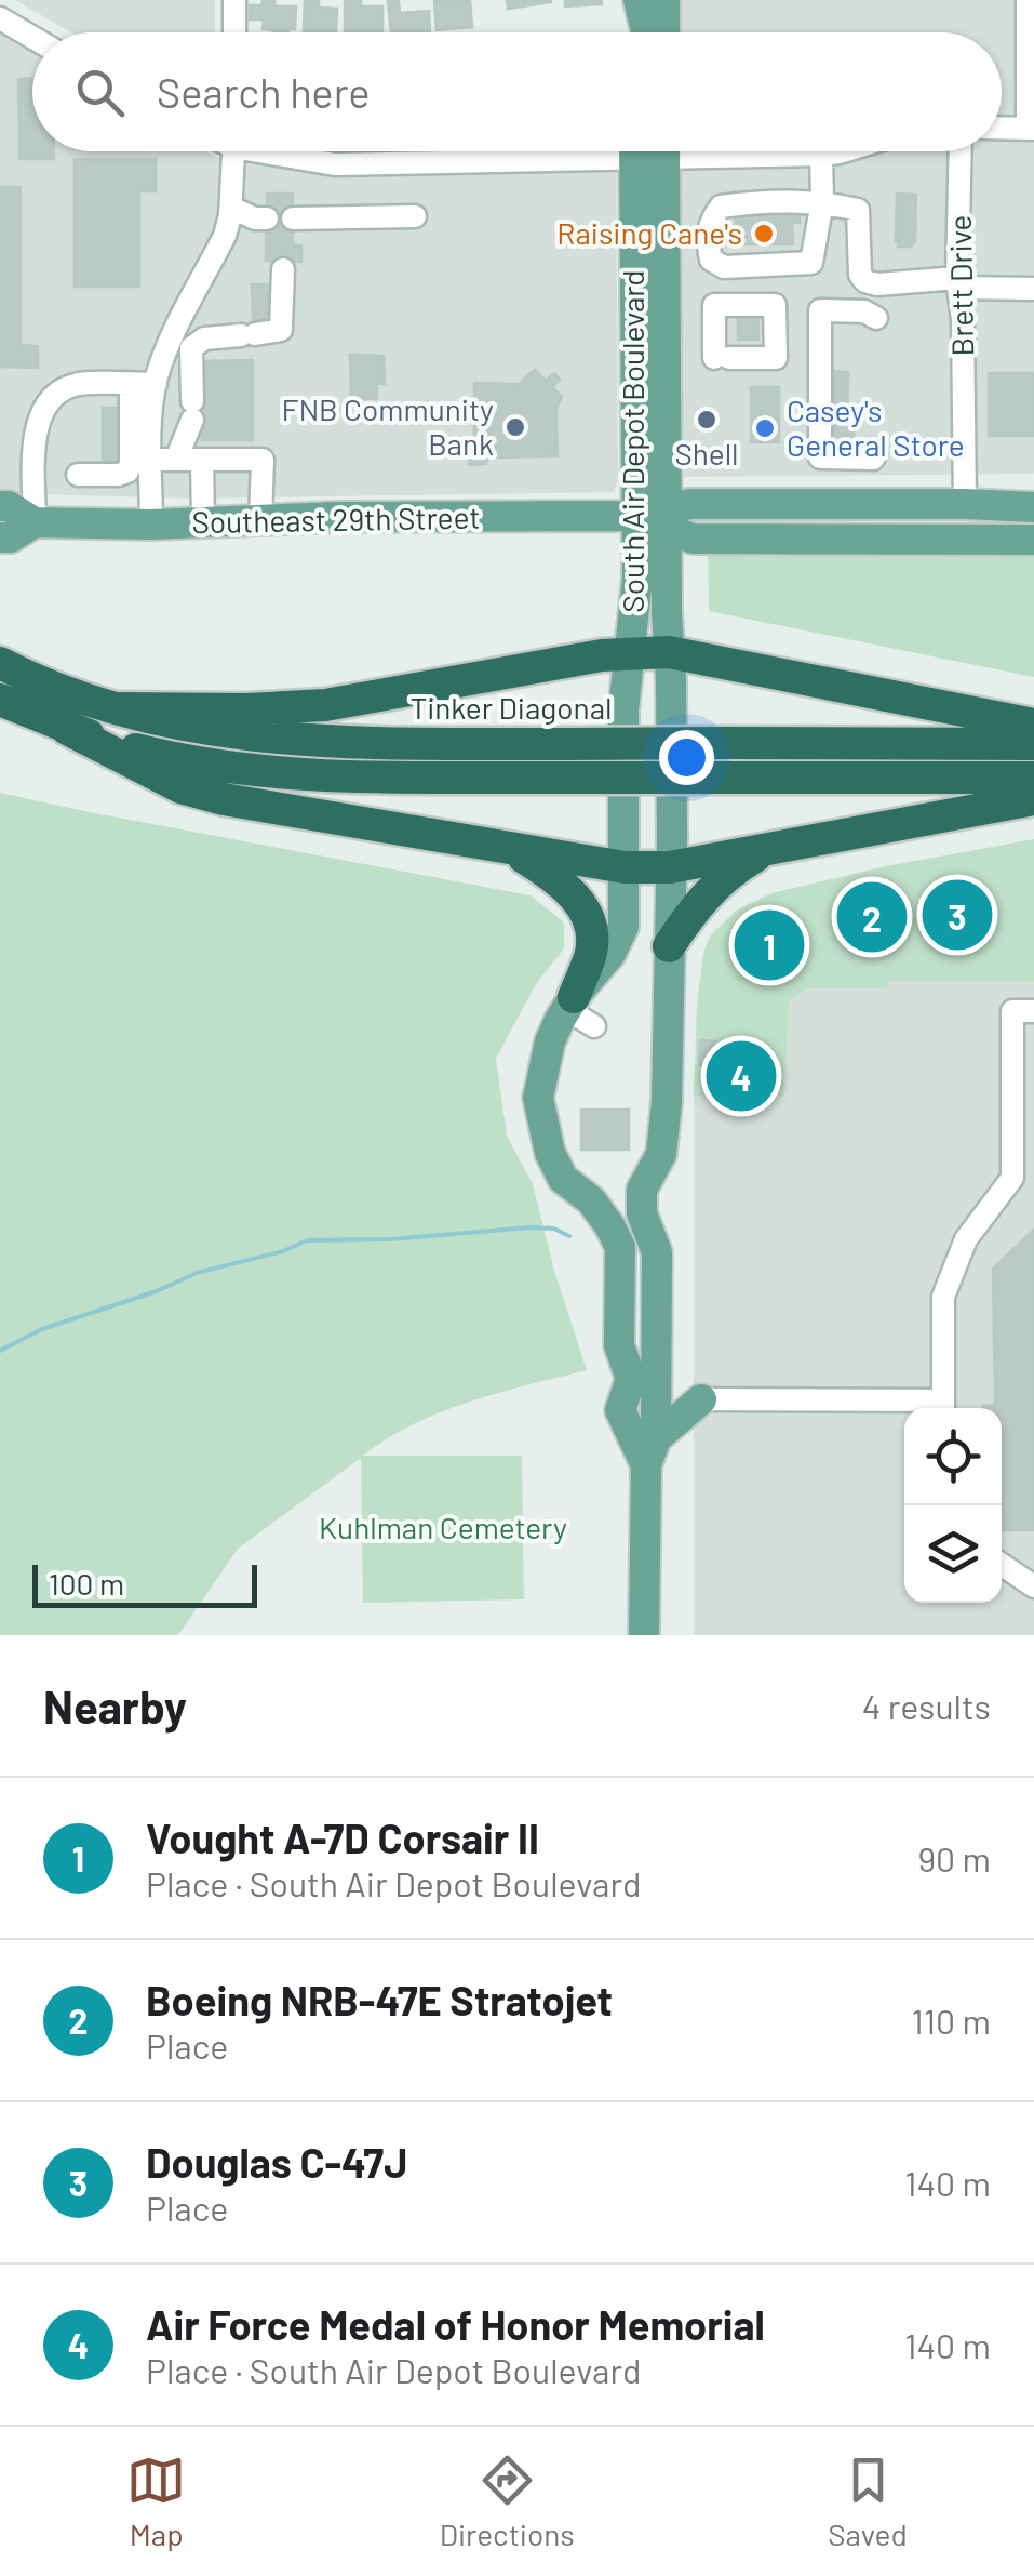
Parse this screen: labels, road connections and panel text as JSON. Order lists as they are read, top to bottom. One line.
{"streets":{"highway":["Tinker Diagonal"],"main road":["South Air Depot Boulevard","Southeast 29th Street"],"street":["Brett Drive"]},"crossings":[["Brett Drive","Southeast 29th Street"],["South Air Depot Boulevard","Southeast 29th Street"]],"parks":["Kuhlman Cemetery"],"places":["Raising Cane's","Shell","FNB Community Bank","Casey's General Store"],"scale_bar":"100 m","page":{"search":"Search here","pins":["3","2","1","4"],"scale":"100 m","heading":["Nearby","4 results"],"list":[{"mark":"1","name":"Vought A-7D Corsair II","note":"Place · South Air Depot Boulevard","value":"90 m"},{"mark":"2","name":"Boeing NRB-47E Stratojet","note":"Place","value":"110 m"},{"mark":"3","name":"Douglas C-47J","note":"Place","value":"140 m"},{"mark":"4","name":"Air Force Medal of Honor Memorial","note":"Place · South Air Depot Boulevard","value":"140 m"}],"nav":["Map","Directions","Saved"]}}
